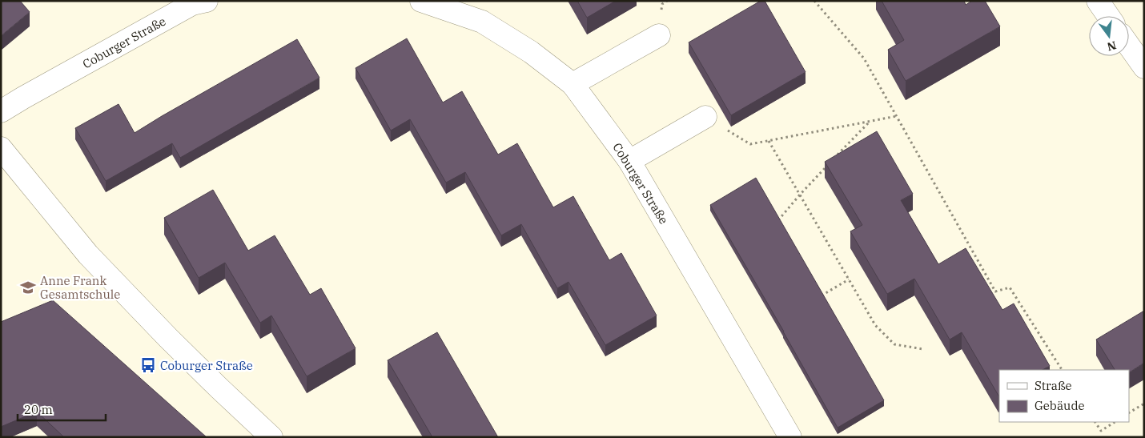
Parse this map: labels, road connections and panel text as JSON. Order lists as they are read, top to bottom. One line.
{"streets":{"street":["Coburger Straße"]},"places":{"school or university":["Anne Frank Gesamtschule"],"bus stop":["Coburger Straße"]},"legend":["Straße","Gebäude"],"scale_bar":"20 m","north":"bottom"}
